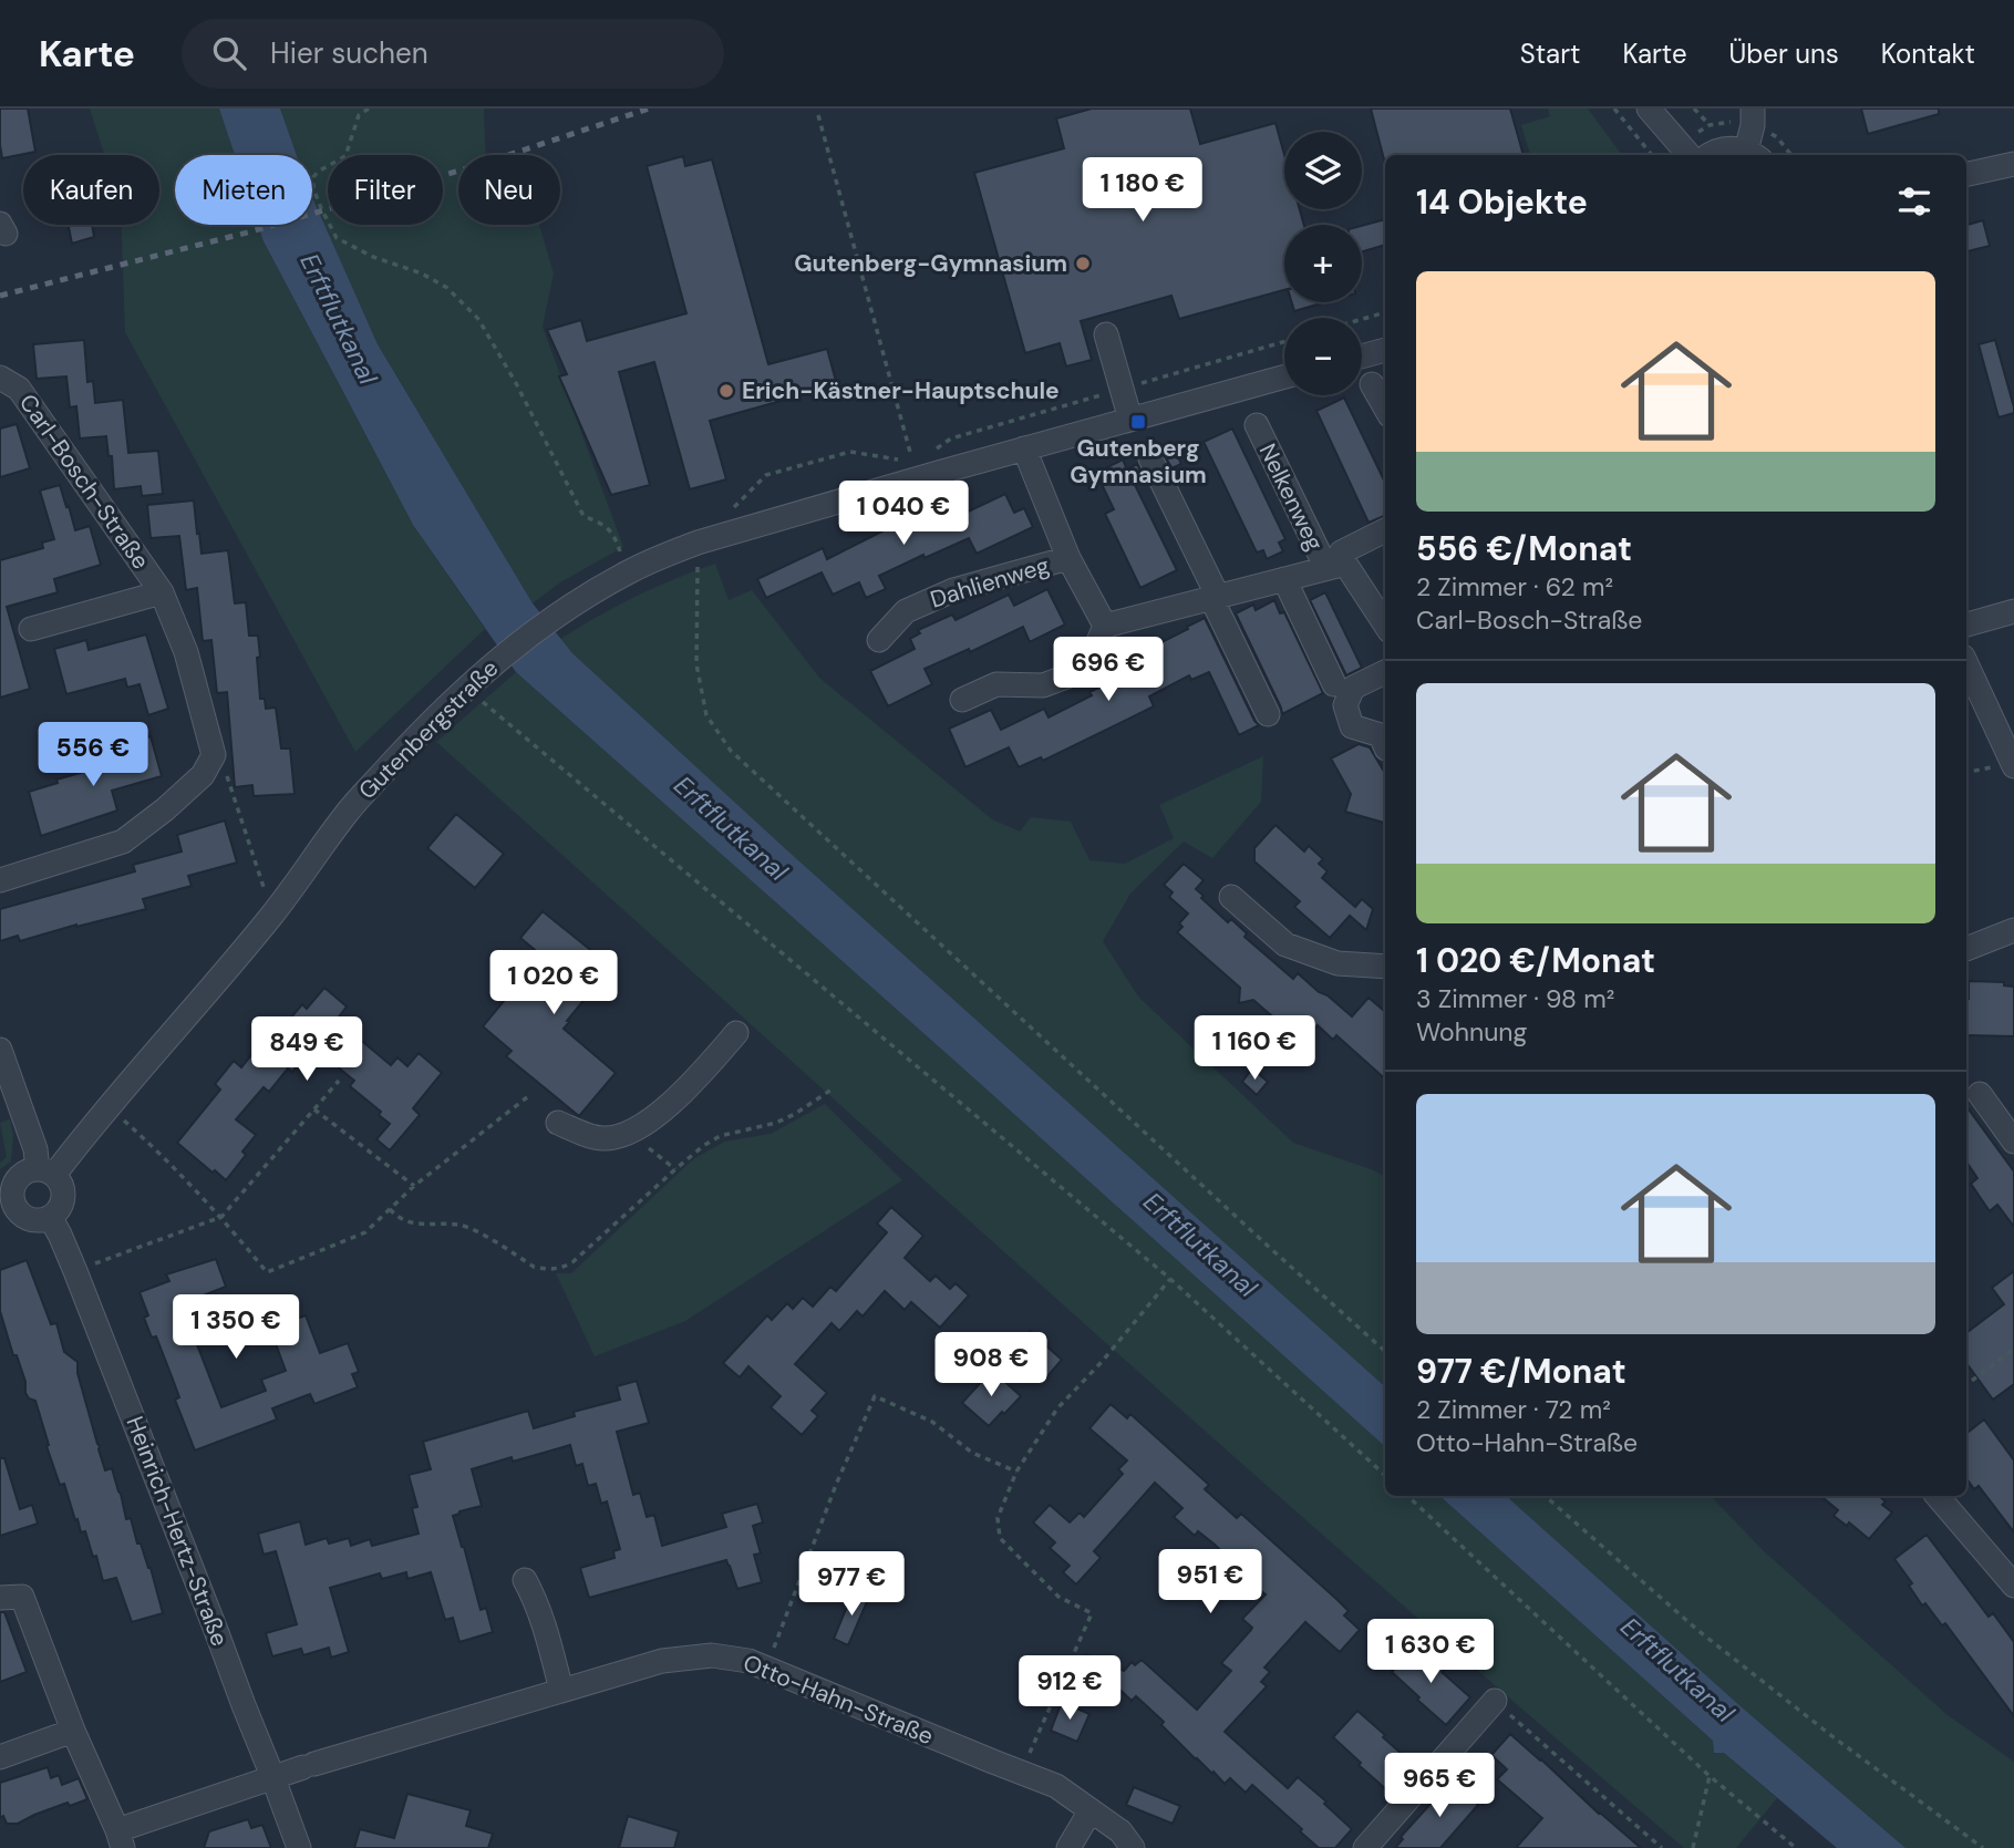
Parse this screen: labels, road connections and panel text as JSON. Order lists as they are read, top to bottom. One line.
{"streets":{"street":["Carl-Bosch-Straße","Nelkenweg","Dahlienweg","Gutenbergstraße","Heinrich-Hertz-Straße","Otto-Hahn-Straße"]},"crossings":[["Gutenbergstraße","Heinrich-Hertz-Straße"],["Heinrich-Hertz-Straße","Otto-Hahn-Straße"]],"water":["Erftflutkanal"],"places":{"other":["Gutenberg-Gymnasium","Erich-Kästner-Hauptschule"],"transit":["Gutenberg Gymnasium"]},"page":{"header":"Karte","search":"Hier suchen","nav":["Start","Karte","Über uns","Kontakt"],"map_buttons":["+","−"],"chip":["Kaufen","Mieten","Filter","Neu"],"heading":"14 Objekte","price":["1 180 €","1 040 €","696 €","556 €","1 020 €","1 160 €","849 €","1 350 €","908 €","951 €","977 €","1 630 €","912 €","965 €"],"list":[{"name":"556 €/Monat","note":"2 Zimmer · 62 m² · Carl-Bosch-Straße"},{"name":"1 020 €/Monat","note":"3 Zimmer · 98 m² · Wohnung"},{"name":"977 €/Monat","note":"2 Zimmer · 72 m² · Otto-Hahn-Straße"}]}}
